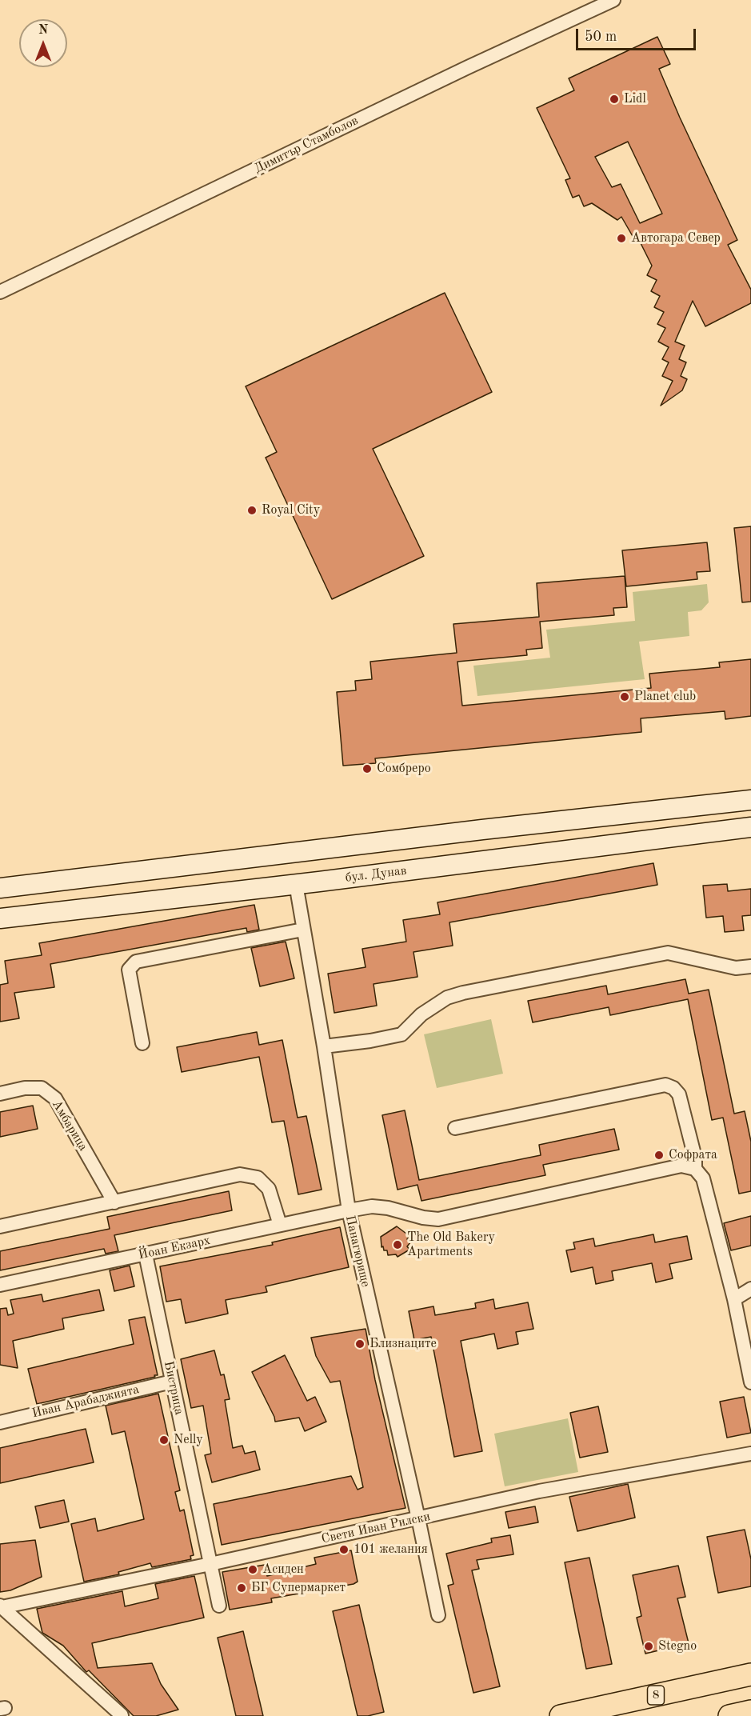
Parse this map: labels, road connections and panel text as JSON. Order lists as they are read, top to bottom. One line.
{"streets":{"main road":["бул. Дунав","8"],"street":["Димитър Стамболов","Амбарица","Йоан Екзарх","Панагюрище","Бистрица","Иван Арабаджията","Свети Иван Рилски"]},"crossings":[["бул. Дунав","Панагюрище"],["Йоан Екзарх","Панагюрище"],["Йоан Екзарх","Бистрица"],["Панагюрище","Свети Иван Рилски"],["Бистрица","Иван Арабаджията"],["Бистрица","Свети Иван Рилски"]],"places":["Lidl","Автогара Север","Royal City","Planet club","Сомбреро","Софрата","The Old Bakery Apartments","Близнаците","Nelly","101 желания","Асиден","БГ Супермаркет","Stegno"],"scale_bar":"50 m","north":"top"}
